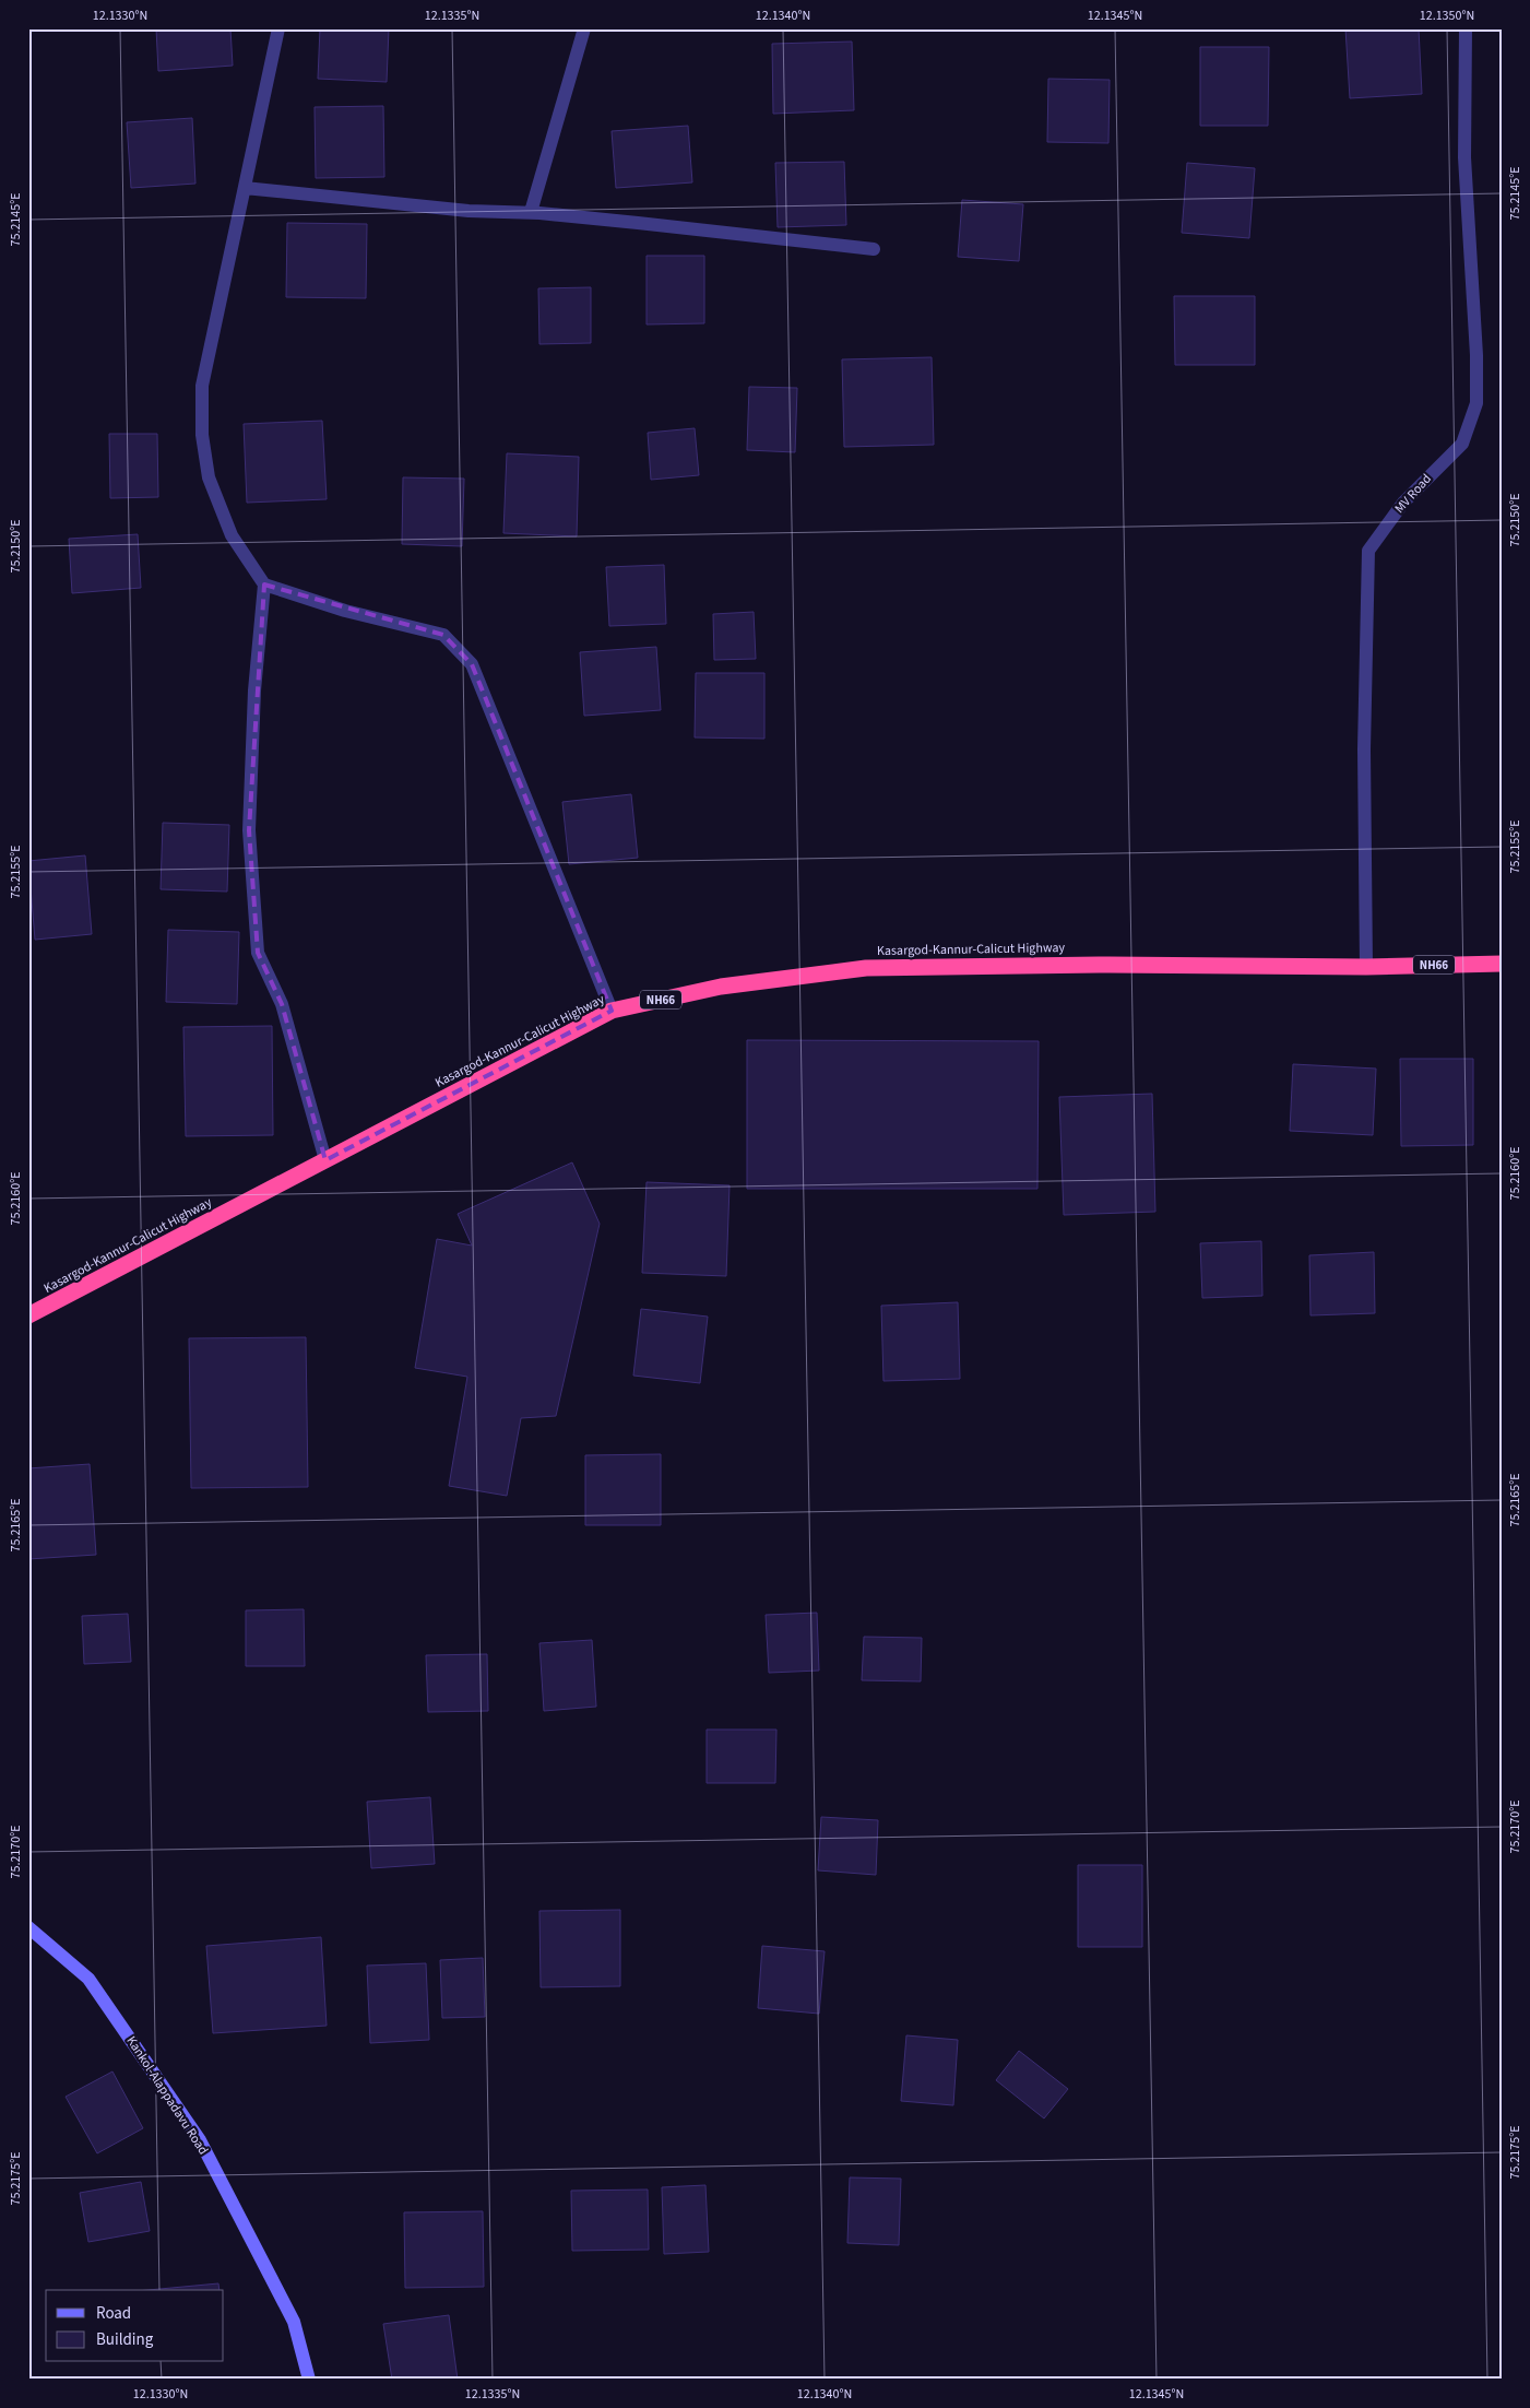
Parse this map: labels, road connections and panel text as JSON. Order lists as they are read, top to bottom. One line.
{"streets":{"highway":["Kasargod-Kannur-Calicut Highway","NH66"],"main road":["Kankol-Alappadavu Road"],"street":["MV Road"]},"crossings":[["MV Road","Kasargod-Kannur-Calicut Highway"]],"legend":["Road","Building"],"coordinates":["12.1330°N","12.1335°N","12.1340°N","12.1345°N","12.1350°N","75.2145°E","75.2150°E","75.2155°E","75.2160°E","75.2165°E","75.2170°E","75.2175°E"]}
